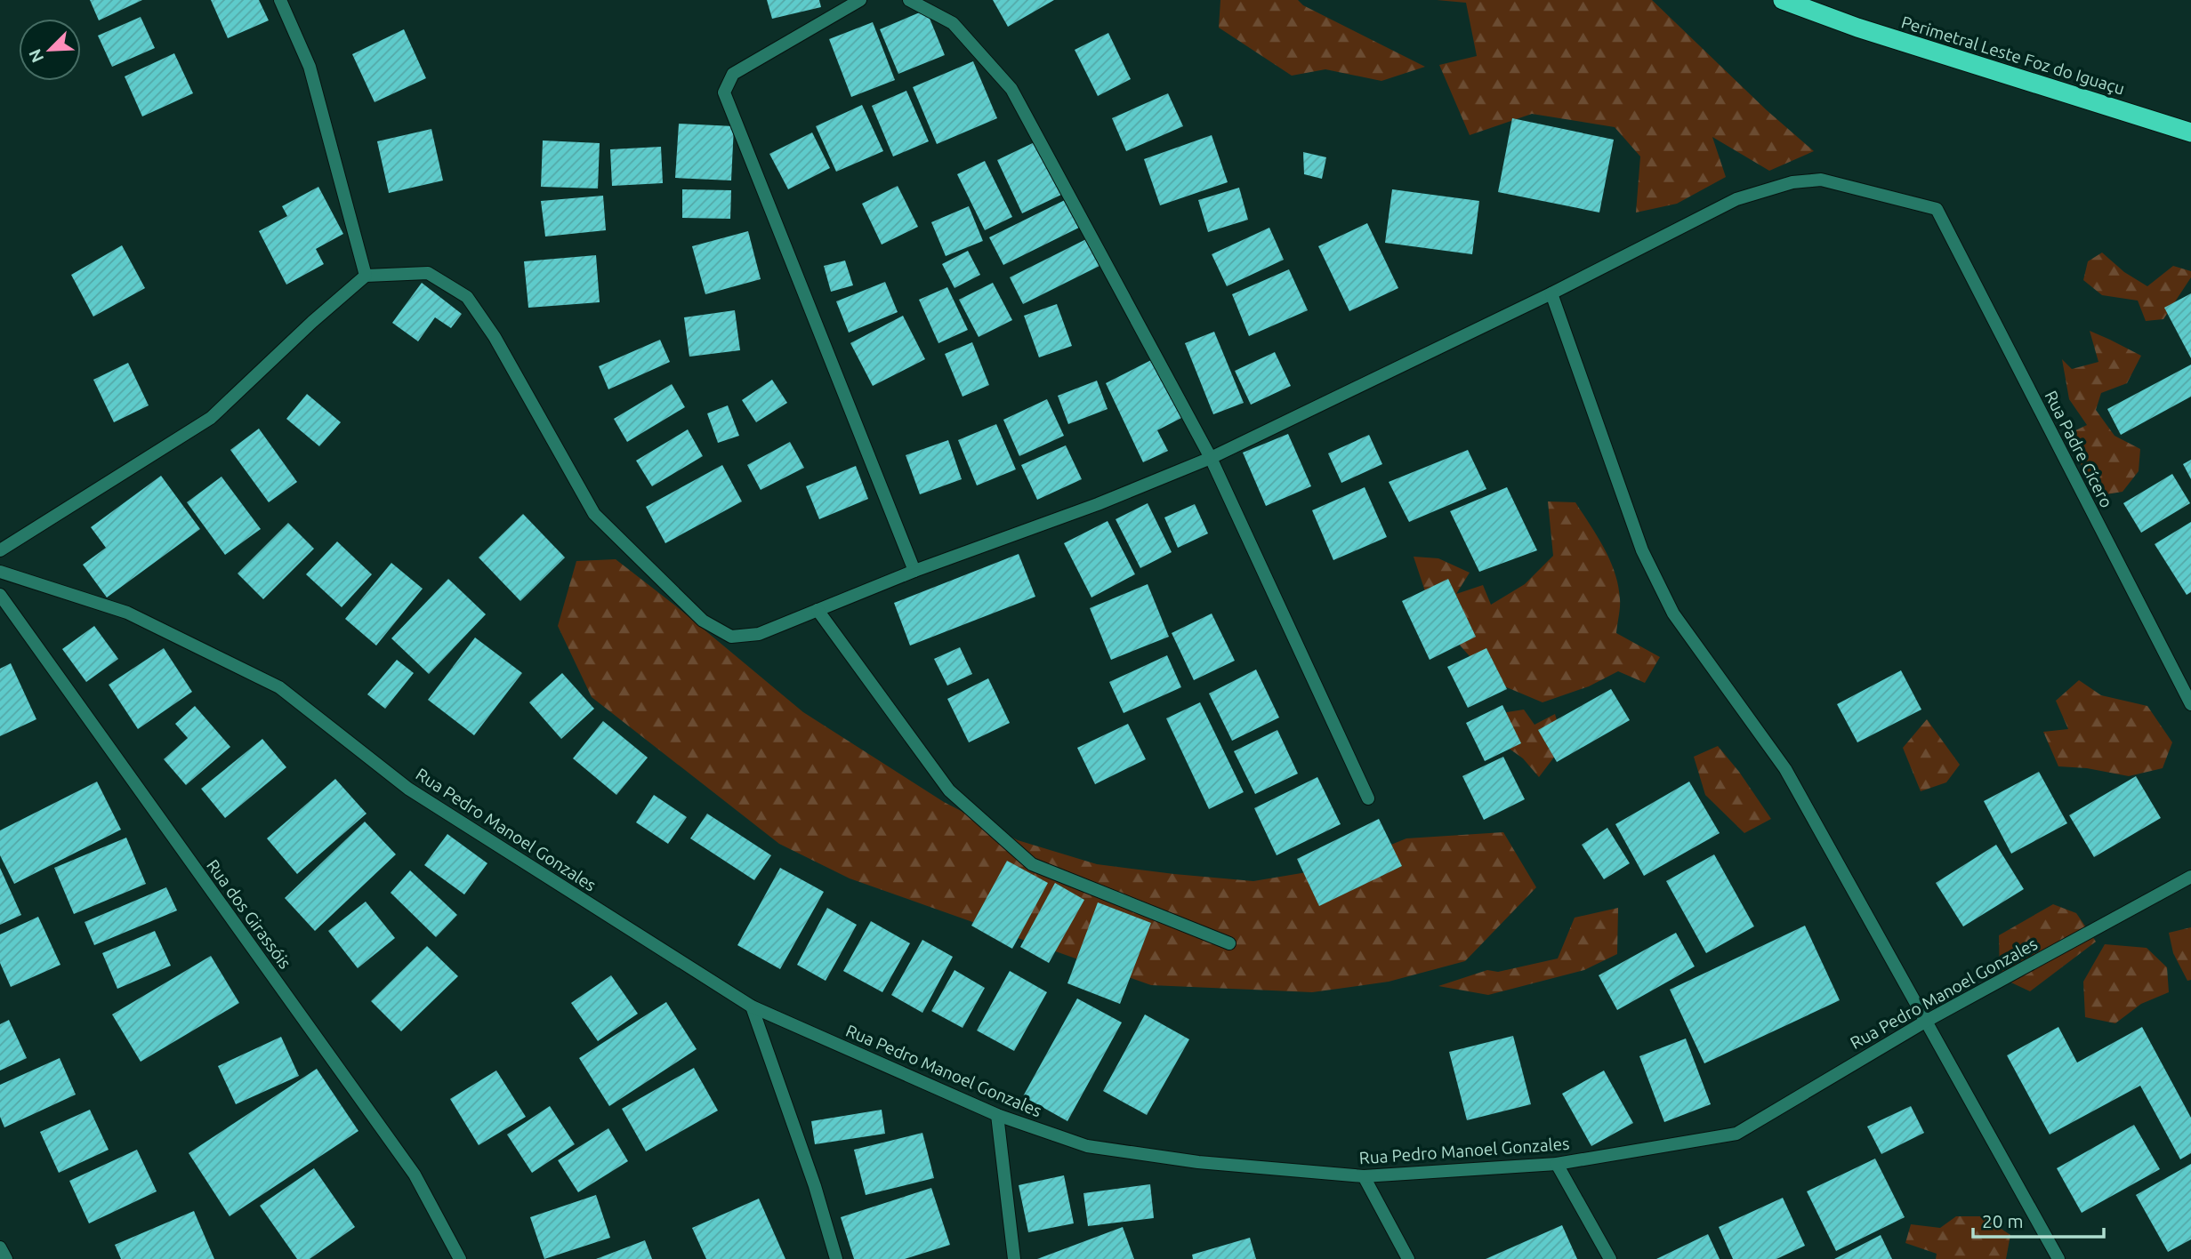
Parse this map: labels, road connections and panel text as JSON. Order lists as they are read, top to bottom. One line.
{"streets":{"highway":["Perimetral Leste Foz do Iguaçu"],"street":["Rua Padre Cícero","Rua Pedro Manoel Gonzales","Rua dos Girassóis"]},"scale_bar":"20 m","north":"bottom left"}
